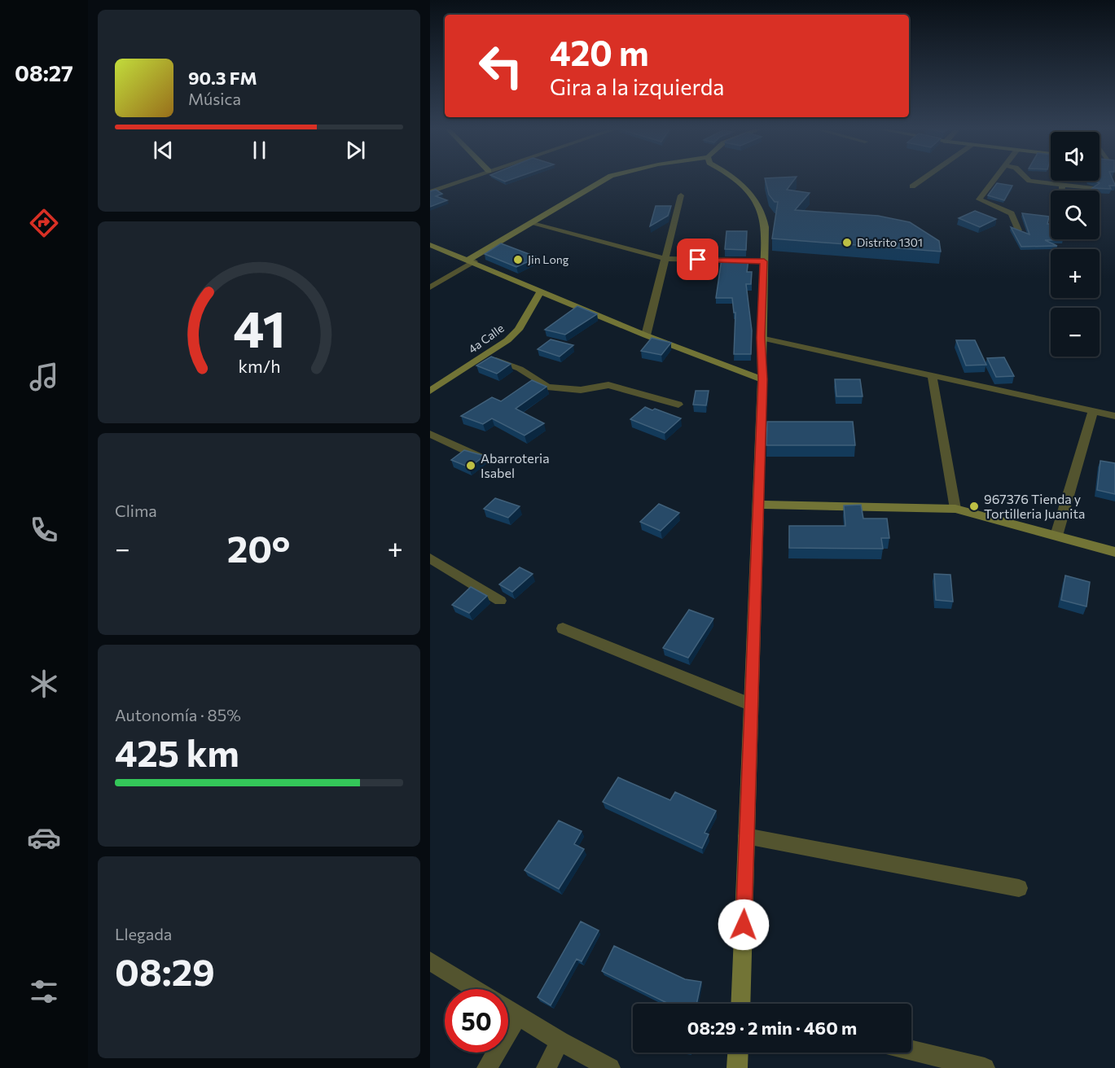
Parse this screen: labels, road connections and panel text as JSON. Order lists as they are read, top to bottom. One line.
{"streets":{"street":["4a Calle"]},"places":["Distrito 1301","Jin Long","Abarroteria Isabel","967376 Tienda y Tortilleria Juanita"],"page":{"tabs":"08:27","turn":["420 m","Gira a la izquierda"],"song":["90.3 FM","Música"],"map_buttons":["+","−"],"tile":["Clima",["Autonomía · 85%","425 km"],["Llegada","08:29"]],"heat":["−","20°","+"],"limit":"50","trip":"08:29 · 2 min · 460 m","gauge":["41","km/h"]}}
